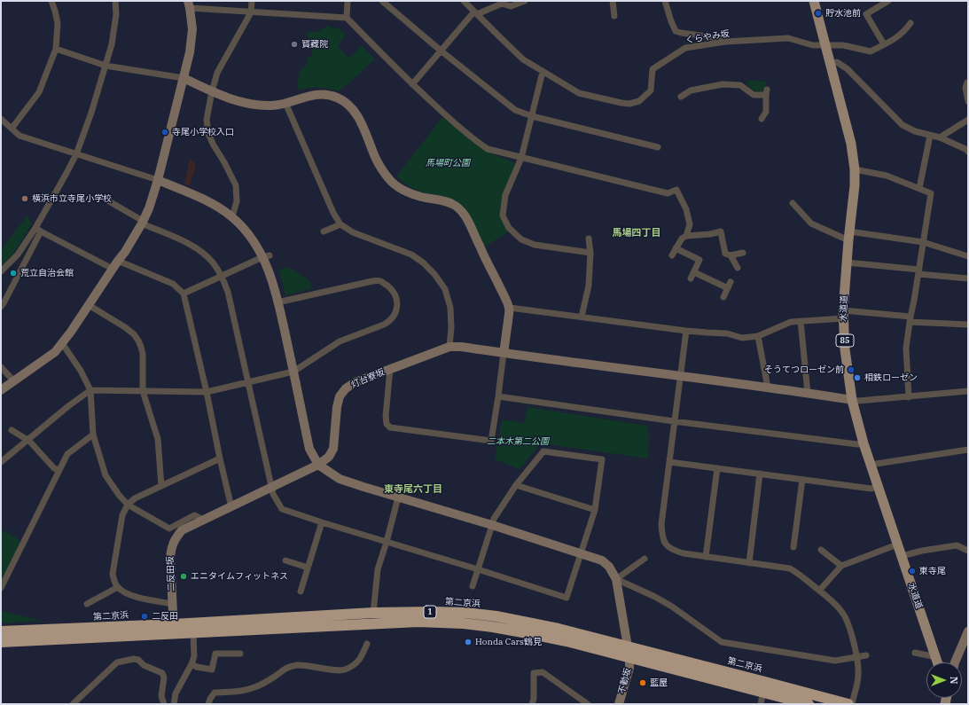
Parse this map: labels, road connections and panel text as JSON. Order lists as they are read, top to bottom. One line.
{"streets":{"highway":["第二京浜","1"],"main road":["水道道","85"],"street":["くらやみ坂","灯台寮坂","二反田坂","不動坂"]},"crossings":[["くらやみ坂","水道道"],["灯台寮坂","二反田坂"],["二反田坂","第二京浜"],["第二京浜","不動坂"]],"districts":["馬場四丁目","東寺尾六丁目"],"parks":["馬場町公園","二本木第二公園"],"places":["貯水池前","寳藏院","寺尾小学校入口","横浜市立寺尾小学校","荒立自治会館","そうてつローゼン前","相鉄ローゼン","東寺尾","エニタイムフィットネス","二反田","Honda Cars鶴見","藍屋"],"north":"right"}
